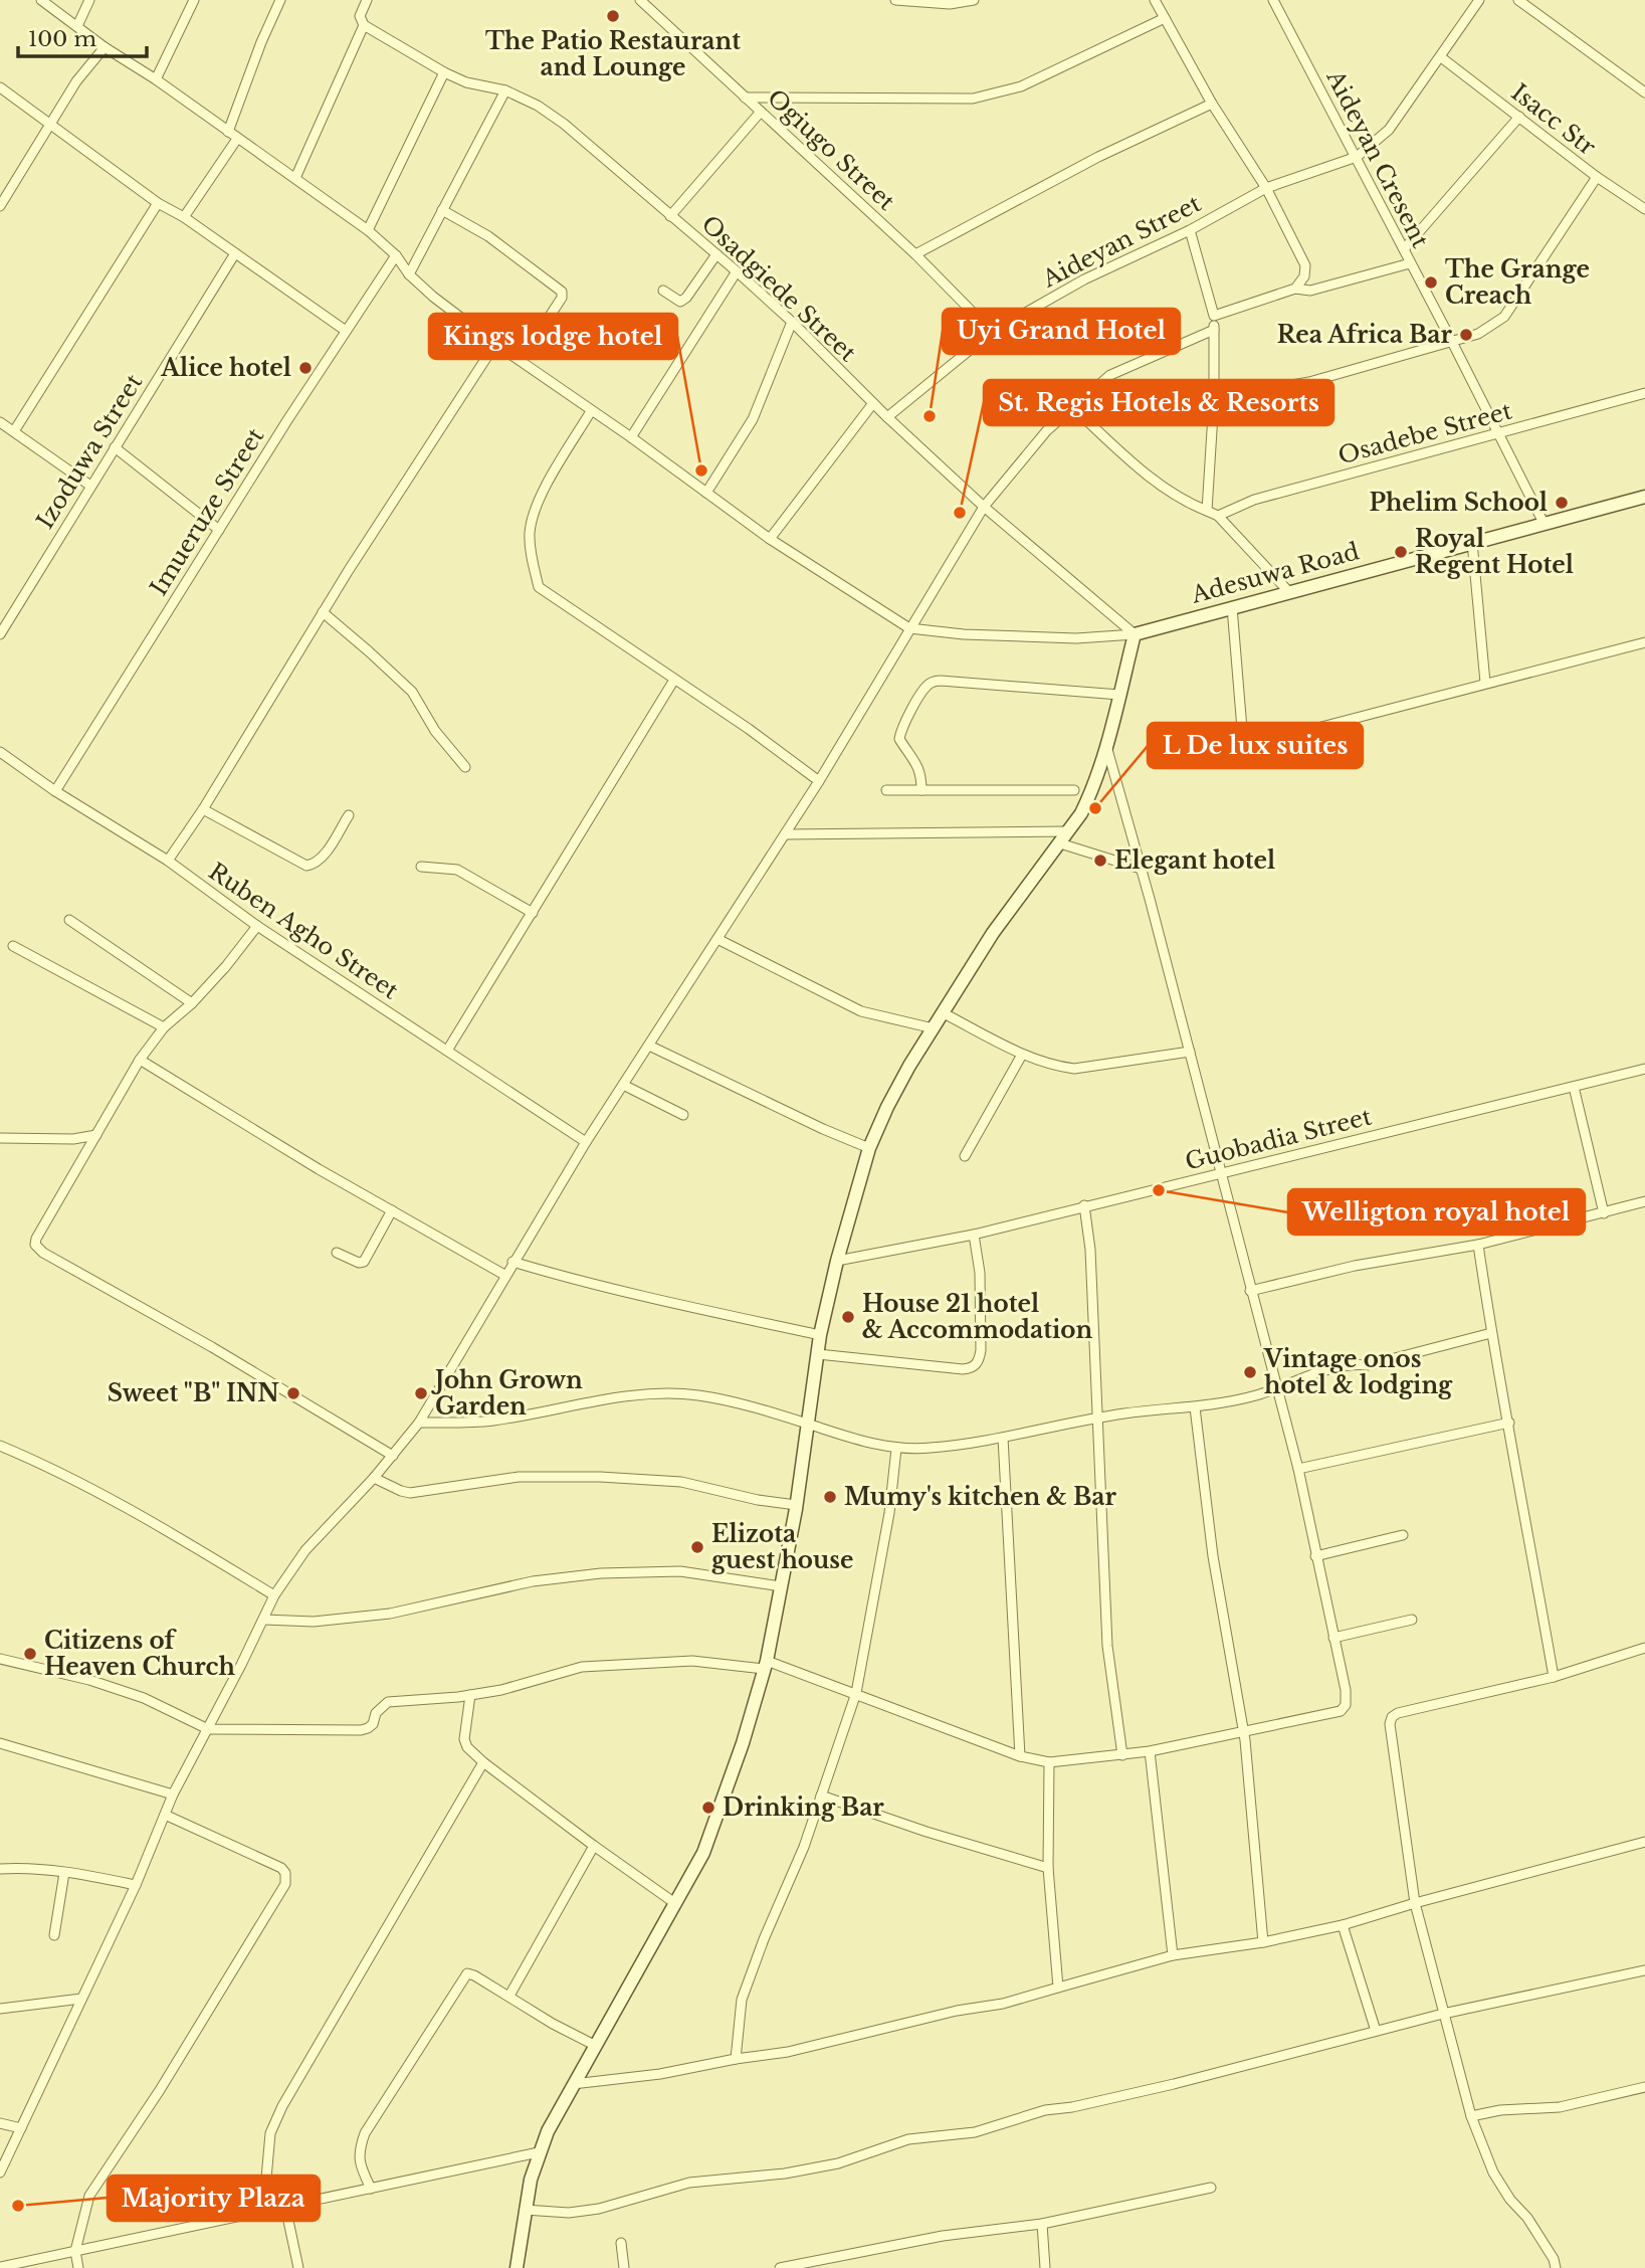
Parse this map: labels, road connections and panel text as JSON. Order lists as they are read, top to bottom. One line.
{"streets":{"street":["Isacc Str","Ogiugo Street","Aideyan Cresent","Aideyan Street","Osadgiede Street","Osadebe Street","Izoduwa Street","Imueruze Street","Adesuwa Road","Ruben Agho Street","Guobadia Street"]},"crossings":[["Ogiugo Street","Aideyan Street"],["Aideyan Cresent","Aideyan Street"],["Aideyan Cresent","Osadebe Street"],["Aideyan Cresent","Adesuwa Road"],["Aideyan Street","Osadgiede Street"],["Osadgiede Street","Adesuwa Road"],["Imueruze Street","Ruben Agho Street"]],"places":["The Patio Restaurant and Lounge","The Grange Creach","Rea Africa Bar","Alice hotel","Uyi Grand Hotel","Kings lodge hotel","Phelim School","St. Regis Hotels & Resorts","Royal Regent Hotel","L De lux suites","Elegant hotel","Welligton royal hotel","House 21 hotel & Accommodation","Vintage onos hotel & lodging","Sweet \"B\" INN","John Grown Garden","Mumy's kitchen & Bar","Elizota guest house","Citizens of Heaven Church","Drinking Bar","Majority Plaza"],"scale_bar":"100 m"}
